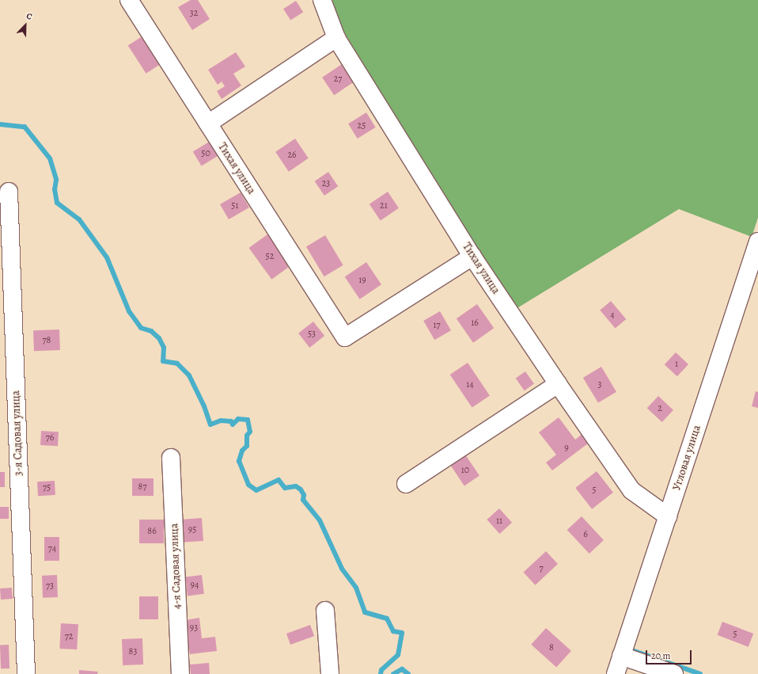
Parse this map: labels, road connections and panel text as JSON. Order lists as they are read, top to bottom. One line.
{"streets":{"street":["Тихая улица","3-я Садовая улица","Угловая улица","4-я Садовая улица"]},"crossings":[["Тихая улица","Угловая улица"]],"house_numbers":["32","27","25","50","26","23","51","21","52","19","4","16","17","53","78","1","14","3","2","76","9","10","87","75","5","11","95","86","6","74","7","94","73","93","5","72","8","83"],"scale_bar":"20 m","north":"top right"}
